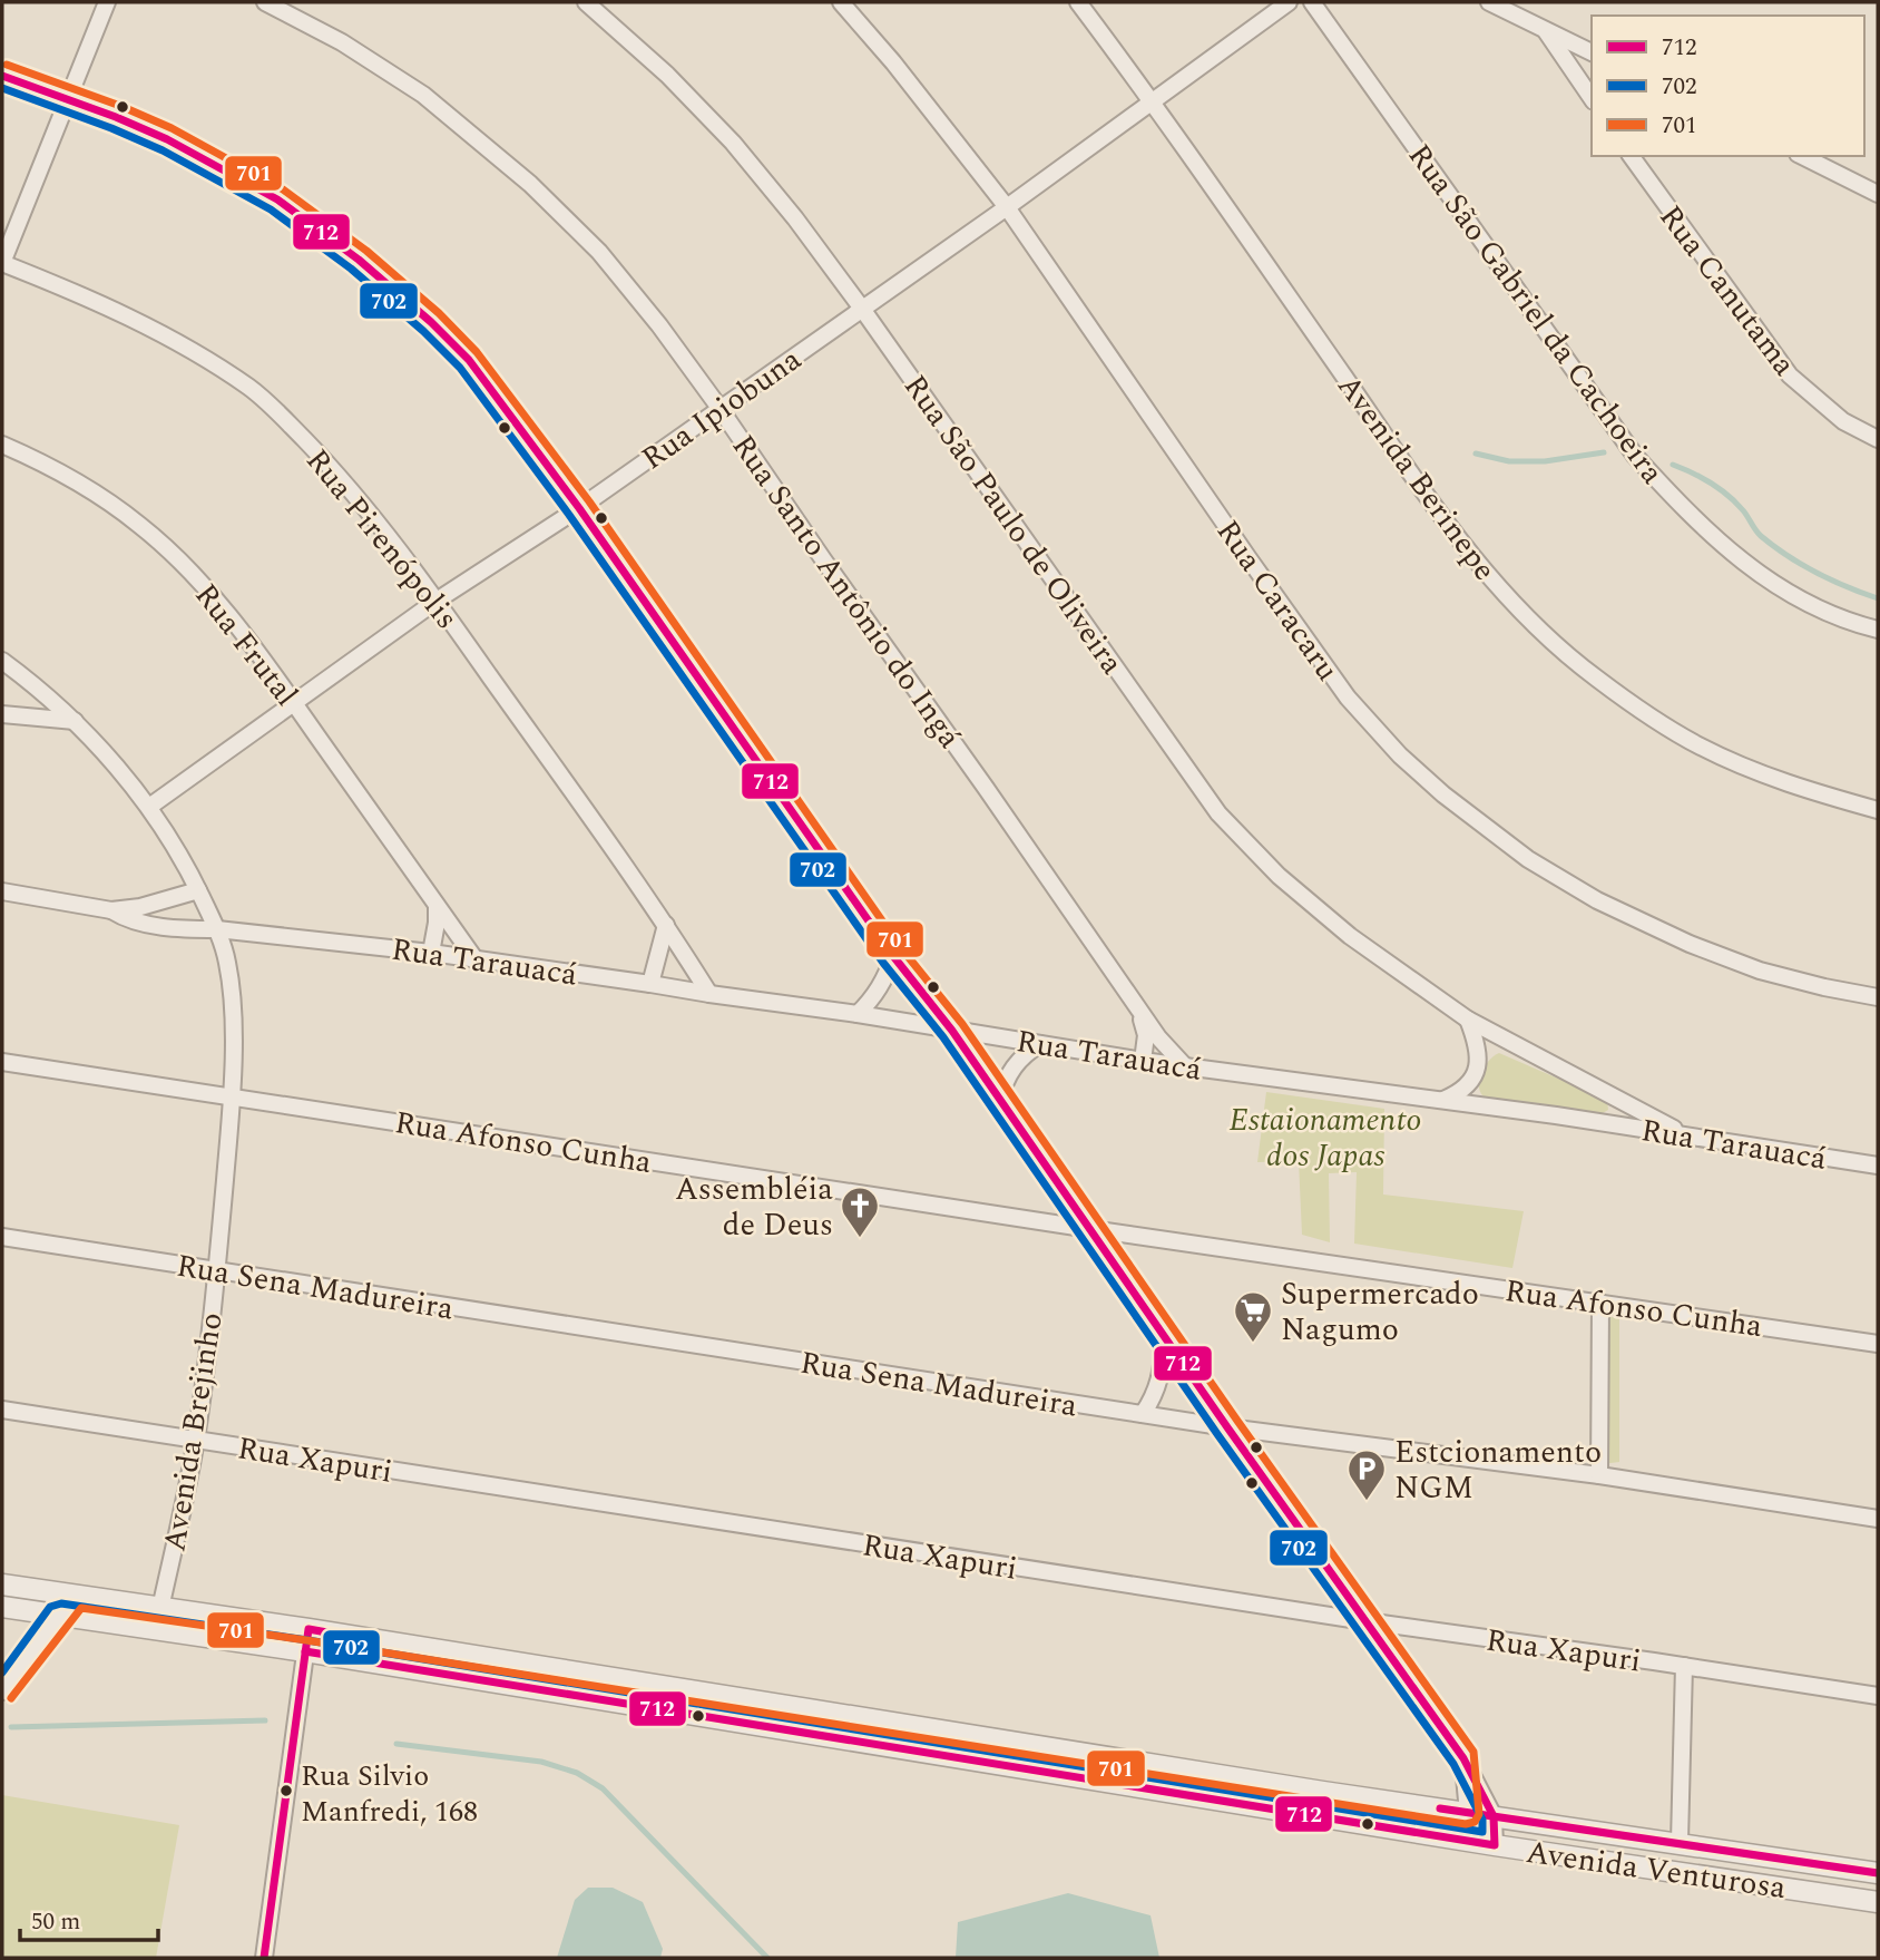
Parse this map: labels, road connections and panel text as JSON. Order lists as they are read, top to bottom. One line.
{"streets":{"street":["Rua Canutama","Rua São Gabriel da Cachoeira","Rua Ipiobuna","Avenida Berinepe","Rua São Paulo de Oliveira","Rua Pirenópolis","Rua Santo Antônio do Ingá","Rua Caracaru","Rua Frutal","Rua Tarauacá","Rua Afonso Cunha","Rua Sena Madureira","Avenida Brejinho","Rua Xapuri","Avenida Venturosa"]},"crossings":[["Rua Ipiobuna","Avenida Berinepe"],["Rua Ipiobuna","Rua São Paulo de Oliveira"],["Rua Ipiobuna","Rua Pirenópolis"],["Rua Ipiobuna","Rua Santo Antônio do Ingá"],["Rua Ipiobuna","Rua Caracaru"],["Rua Ipiobuna","Rua Frutal"],["Rua Ipiobuna","Avenida Brejinho"],["Rua São Paulo de Oliveira","Rua Tarauacá"],["Rua Pirenópolis","Rua Tarauacá"],["Rua Santo Antônio do Ingá","Rua Tarauacá"],["Rua Frutal","Rua Tarauacá"],["Rua Tarauacá","Avenida Brejinho"],["Rua Afonso Cunha","Avenida Brejinho"],["Rua Sena Madureira","Avenida Brejinho"],["Avenida Brejinho","Rua Xapuri"],["Avenida Brejinho","Avenida Venturosa"]],"parks":["Estaionamento dos Japas"],"places":{"church":["Assembléia de Deus"],"supermarket":["Supermercado Nagumo"],"parking":["Estcionamento NGM"],"other":["Rua Silvio Manfredi, 168"]},"lines":["transit line 701","transit line 712","transit line 702"],"legend":["712","702","701"],"scale_bar":"50 m"}
